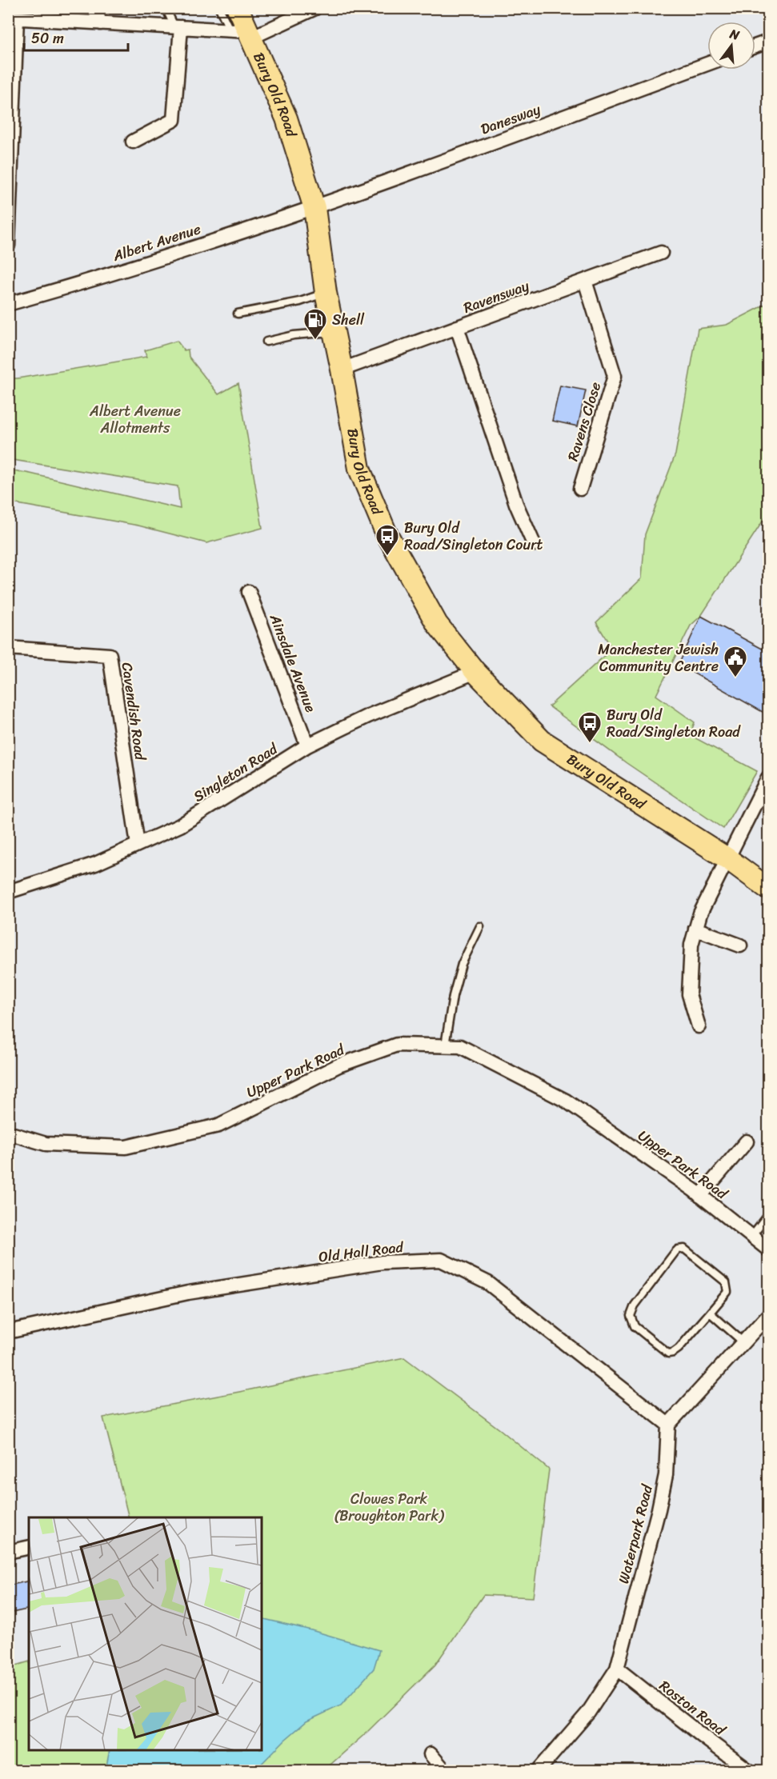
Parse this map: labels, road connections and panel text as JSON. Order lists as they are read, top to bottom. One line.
{"streets":{"main road":["Bury Old Road"],"street":["Danesway","Albert Avenue","Ravensway","Ravens Close","Ainsdale Avenue","Cavendish Road","Singleton Road","Upper Park Road","Old Hall Road","Waterpark Road","Roston Road"]},"crossings":[["Bury Old Road","Danesway"],["Bury Old Road","Albert Avenue"],["Bury Old Road","Ravensway"],["Bury Old Road","Singleton Road"],["Danesway","Albert Avenue"],["Ravensway","Ravens Close"],["Ainsdale Avenue","Singleton Road"],["Cavendish Road","Singleton Road"],["Old Hall Road","Waterpark Road"],["Waterpark Road","Roston Road"]],"parks":["Albert Avenue Allotments","Clowes Park (Broughton Park)"],"places":{"fuel station":["Shell"],"bus stop":["Bury Old Road/Singleton Court","Bury Old Road/Singleton Road"],"public building":["Manchester Jewish Community Centre"]},"scale_bar":"50 m","north":"top"}
